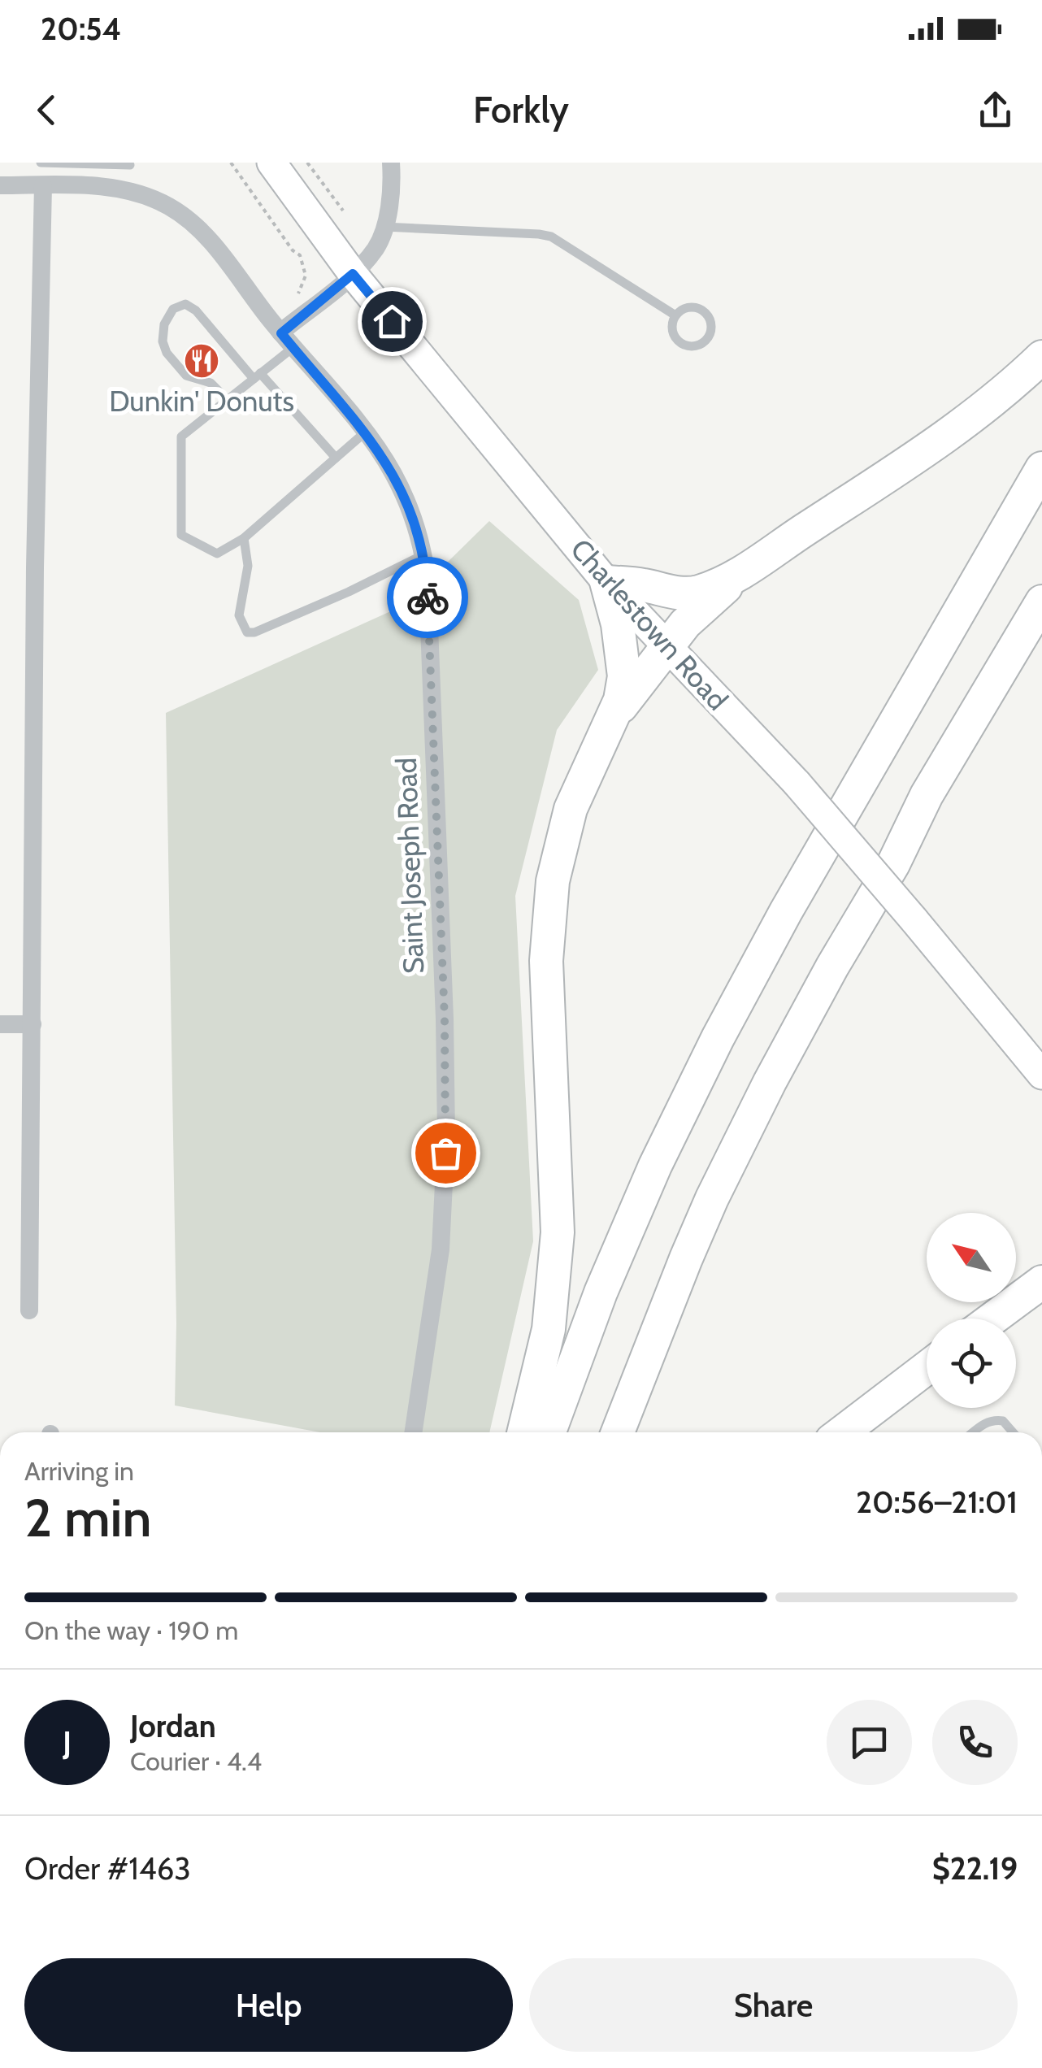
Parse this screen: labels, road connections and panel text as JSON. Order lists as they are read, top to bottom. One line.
{"streets":{"main road":["Charlestown Road"],"street":["Saint Joseph Road"]},"places":{"restaurant":["Dunkin' Donuts"]},"north":"top left","page":{"status":"20:54","header":"Forkly","heading":["2 min","Arriving in","20:56–21:01"],"panel":["Jordan","Courier · 4.4","Order #1463","$22.19"],"bar":"On the way · 190 m","round":"J","buttons":["Help","Share"]}}
